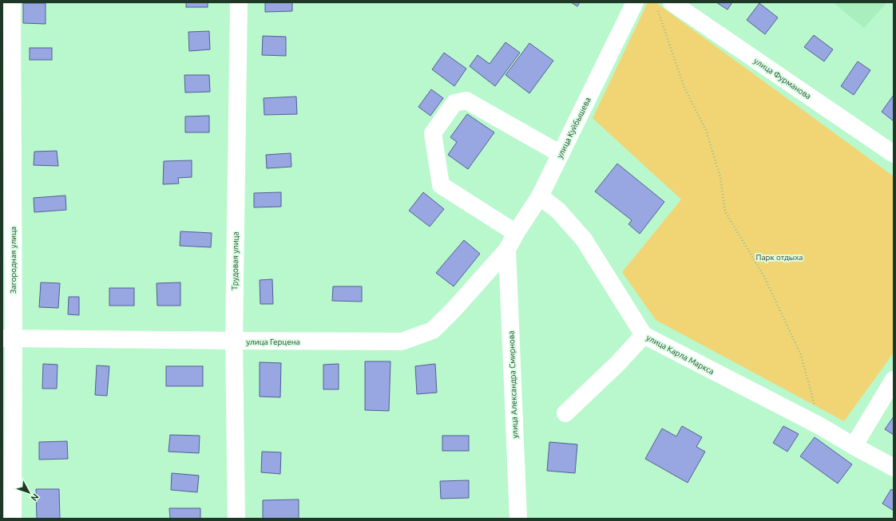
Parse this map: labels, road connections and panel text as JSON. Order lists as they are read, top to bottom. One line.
{"streets":{"street":["улица Фурманова","улица Куйбышева","Загородная улица","Трудовая улица","улица Герцена","улица Карла Маркса","улица Александра Смирнова"]},"crossings":[["улица Куйбышева","улица Герцена"],["улица Куйбышева","улица Карла Маркса"],["улица Куйбышева","улица Александра Смирнова"],["Загородная улица","улица Герцена"],["Трудовая улица","улица Герцена"],["улица Герцена","улица Александра Смирнова"]],"parks":["Парк отдыха"],"north":"bottom right"}
